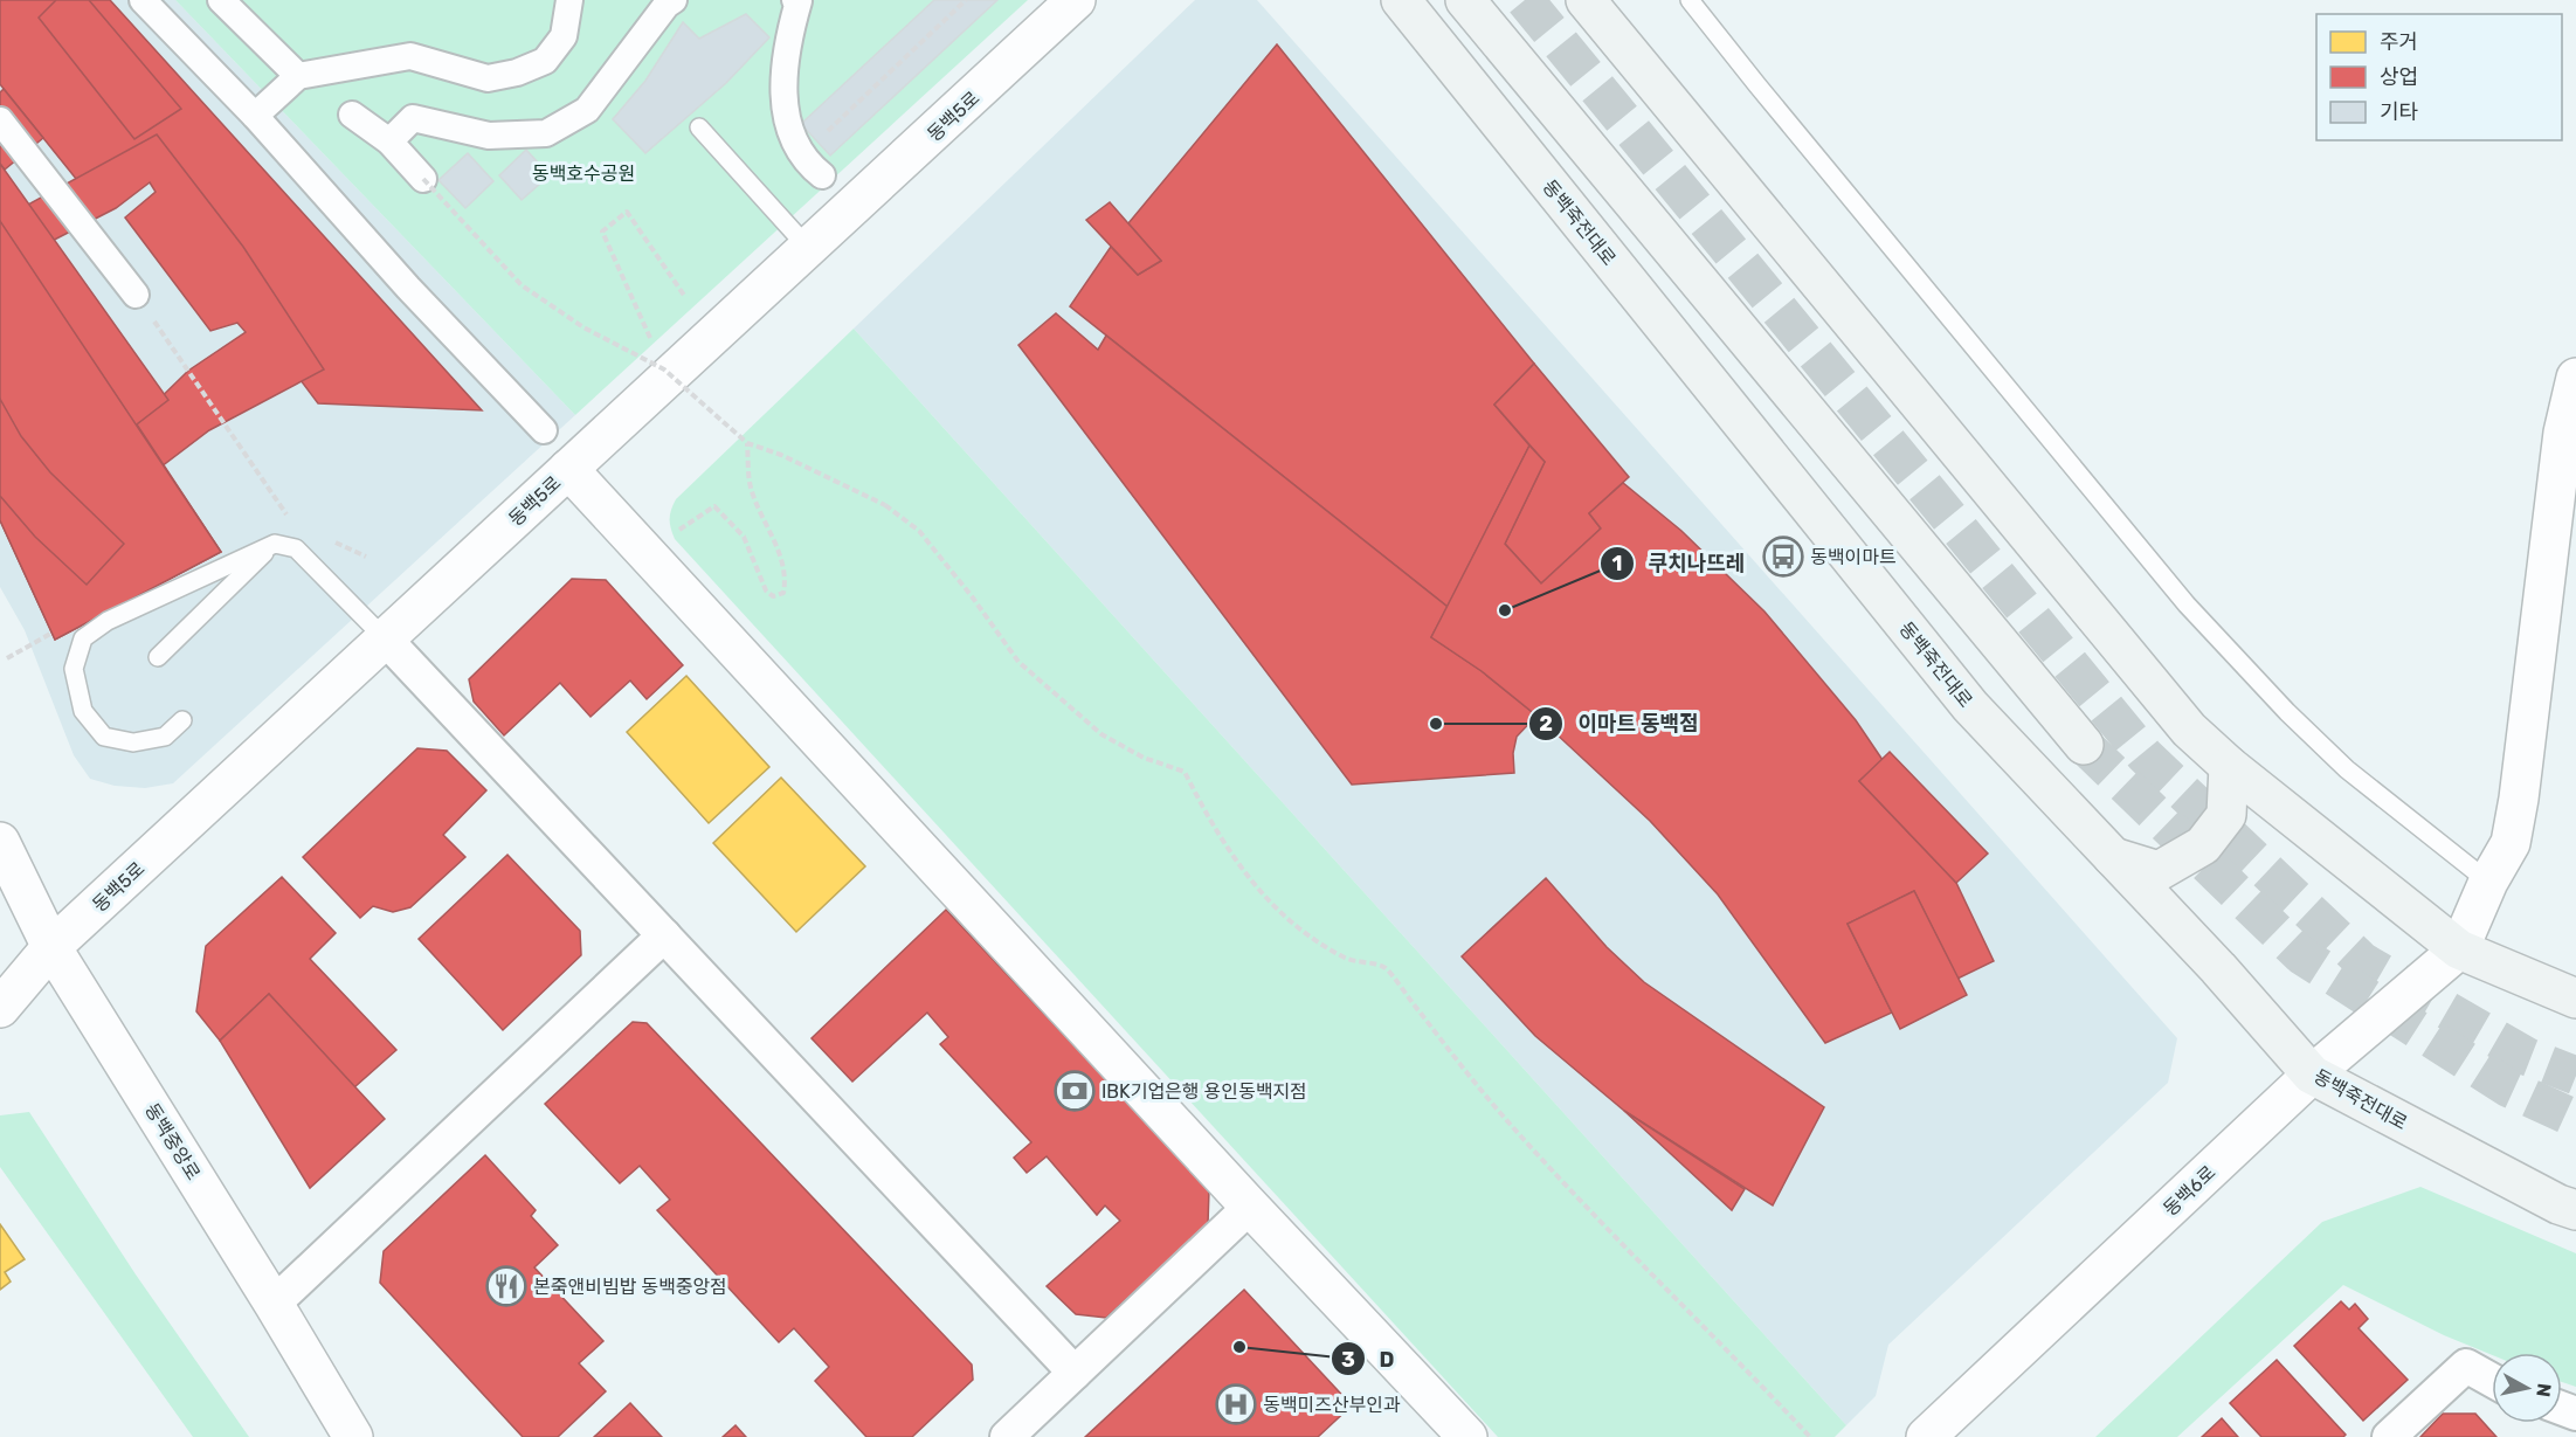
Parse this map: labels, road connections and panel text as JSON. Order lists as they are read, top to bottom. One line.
{"streets":{"main road":["동백죽전대로"],"street":["동백5로","동백중앙로","동백6로"]},"crossings":[["동백5로","동백중앙로"],["동백죽전대로","동백6로"]],"parks":["동백호수공원"],"places":{"bus stop":["동백이마트"],"other":["쿠치나뜨레","이마트 동백점","D"],"bank":["IBK기업은행 용인동백지점"],"restaurant":["본죽앤비빔밥 동백중앙점"],"hospital":["동백미즈산부인과"]},"legend":["주거","상업","기타"],"north":"right"}
